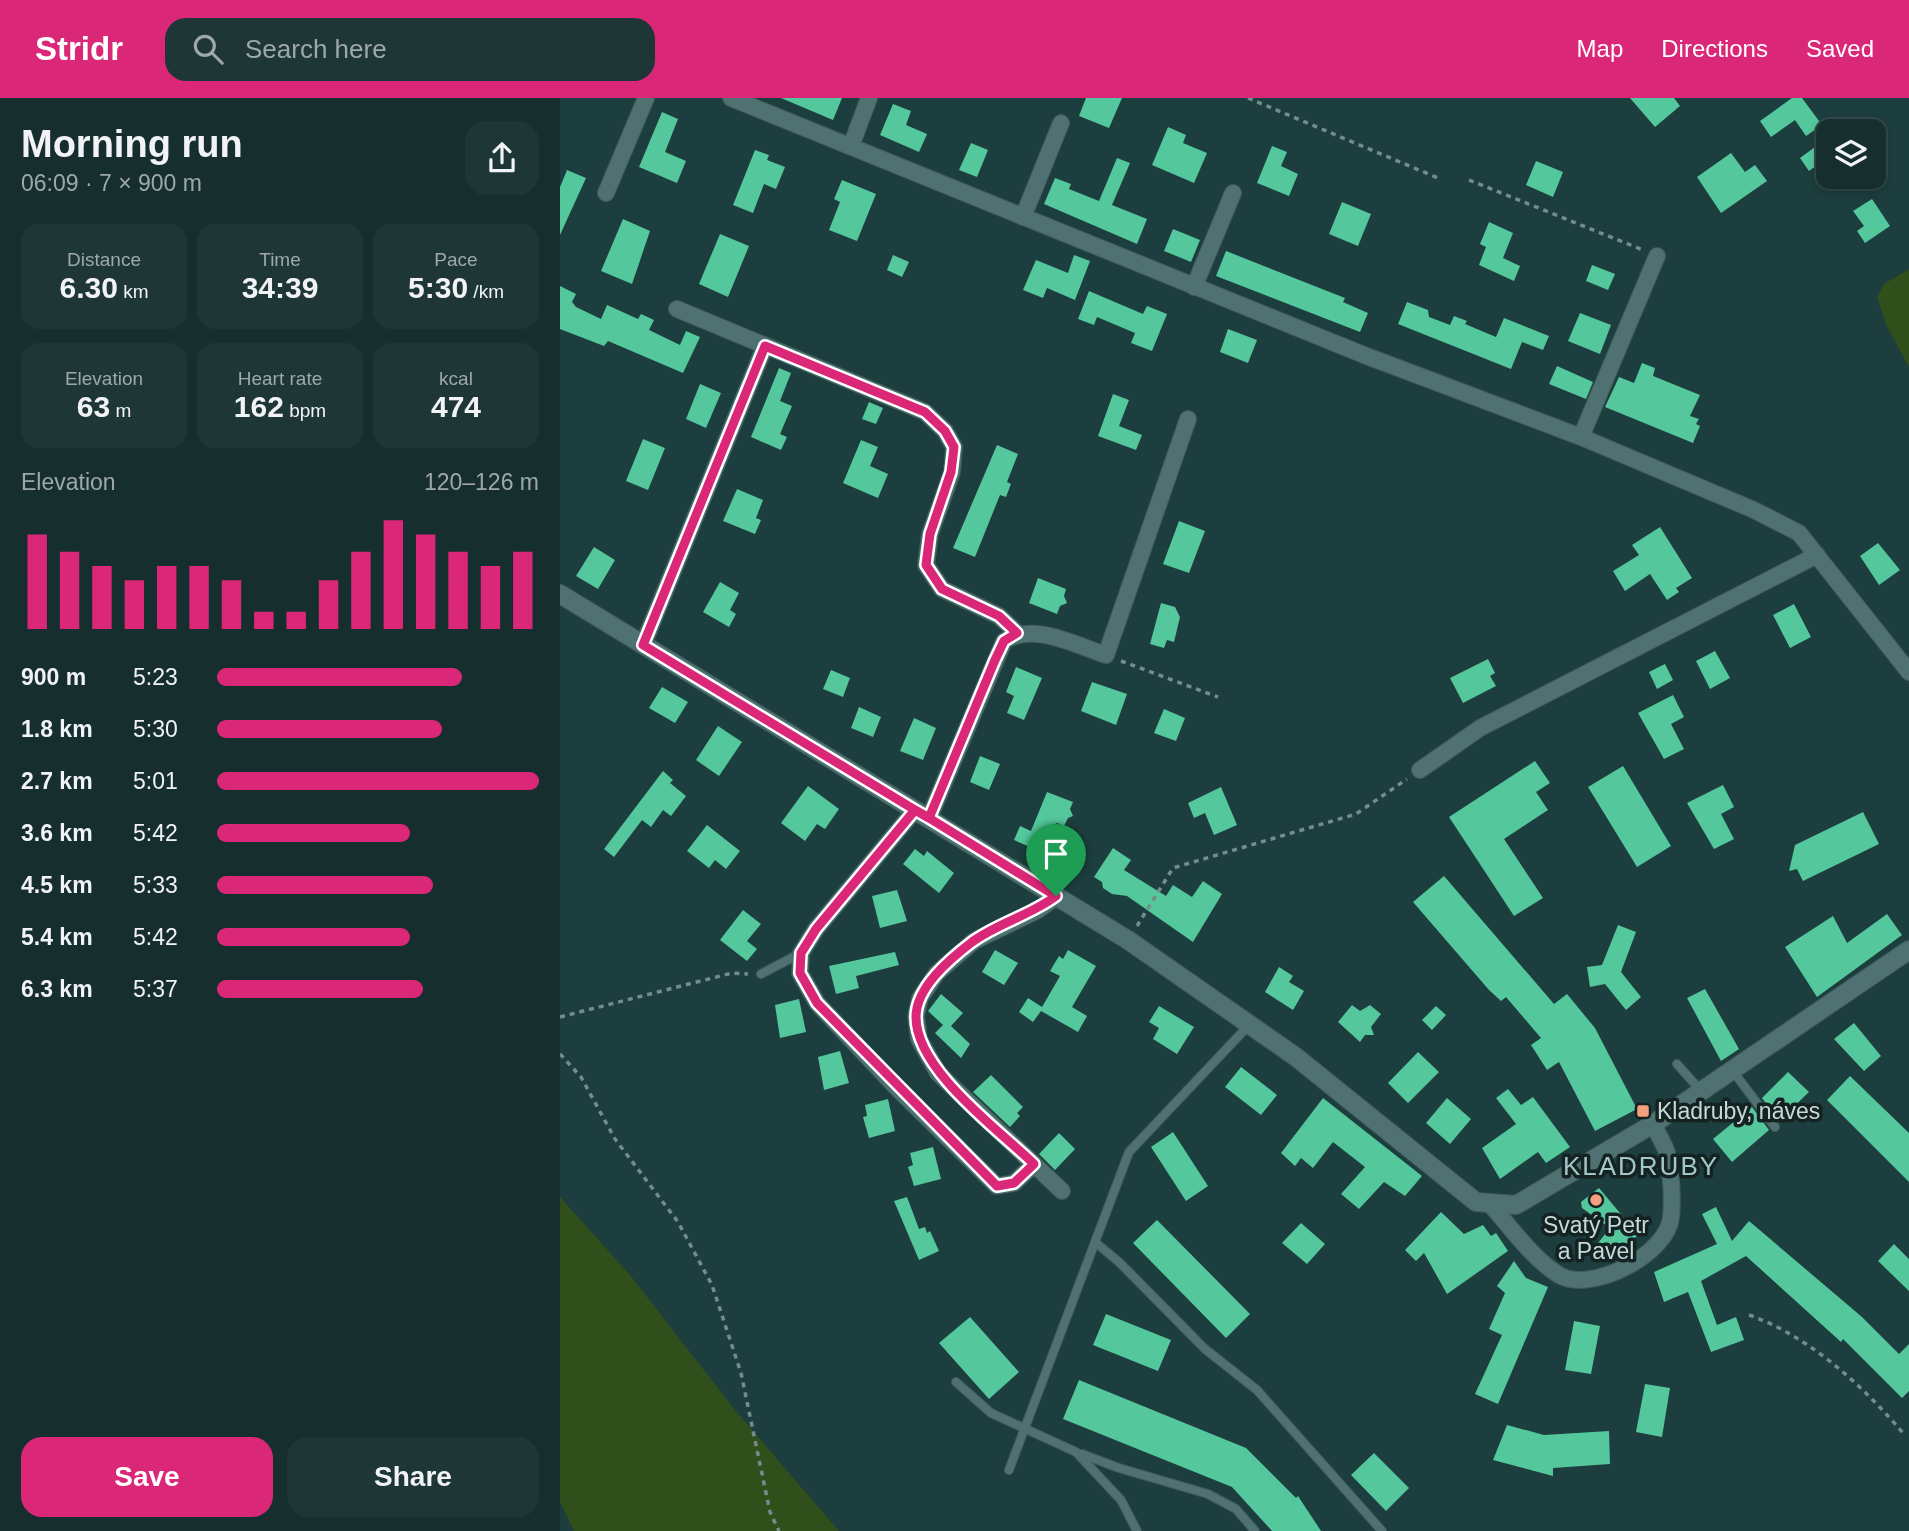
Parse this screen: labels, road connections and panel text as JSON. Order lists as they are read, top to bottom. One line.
{"districts":["KLADRUBY"],"places":{"transit":["Kladruby, náves"],"other":["Svatý Petr a Pavel"]},"page":{"header":"Stridr","search":"Search here","nav":["Map","Directions","Saved"],"heading":["Morning run","06:09 · 7 × 900 m"],"stats":[["Distance","6.30 km"],["Time","34:39"],["Pace","5:30 /km"],["Elevation","63 m"],["Heart rate","162 bpm"],["kcal","474"]],"chart":["Elevation","120–126 m"],"list":[{"name":"900 m","note":"5:23"},{"name":"1.8 km","note":"5:30"},{"name":"2.7 km","note":"5:01"},{"name":"3.6 km","note":"5:42"},{"name":"4.5 km","note":"5:33"},{"name":"5.4 km","note":"5:42"},{"name":"6.3 km","note":"5:37"}],"buttons":["Save","Share"]}}
